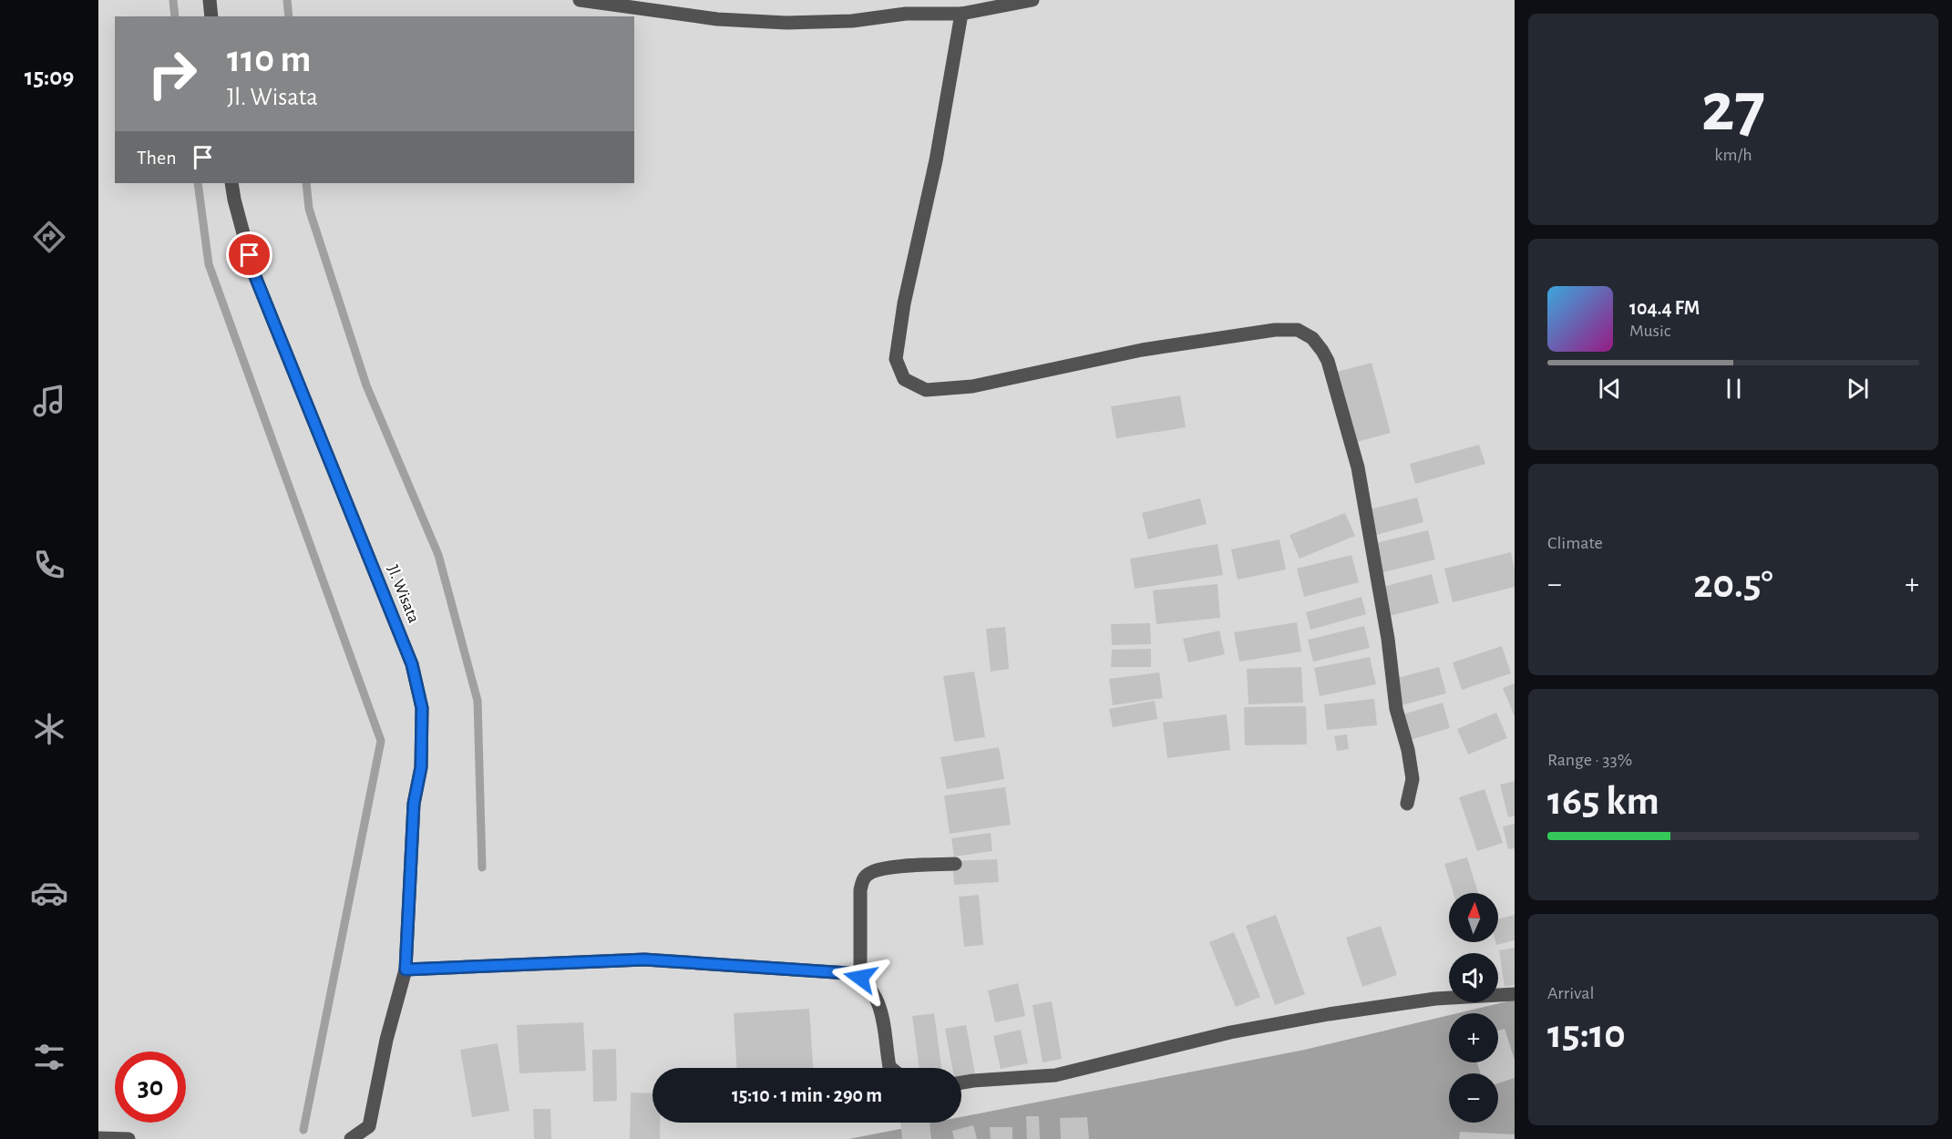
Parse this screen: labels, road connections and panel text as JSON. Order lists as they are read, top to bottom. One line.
{"streets":{"street":["Jl. Wisata"]},"north":"top","page":{"tabs":"15:09","tile":[["27","km/h"],"Climate",["Range · 33%","165 km"],["Arrival","15:10"]],"turn":["110 m","Jl. Wisata"],"then":"Then","song":["104.4 FM","Music"],"heat":["−","20.5°","+"],"map_buttons":["+","−"],"limit":"30","trip":"15:10 · 1 min · 290 m"}}
